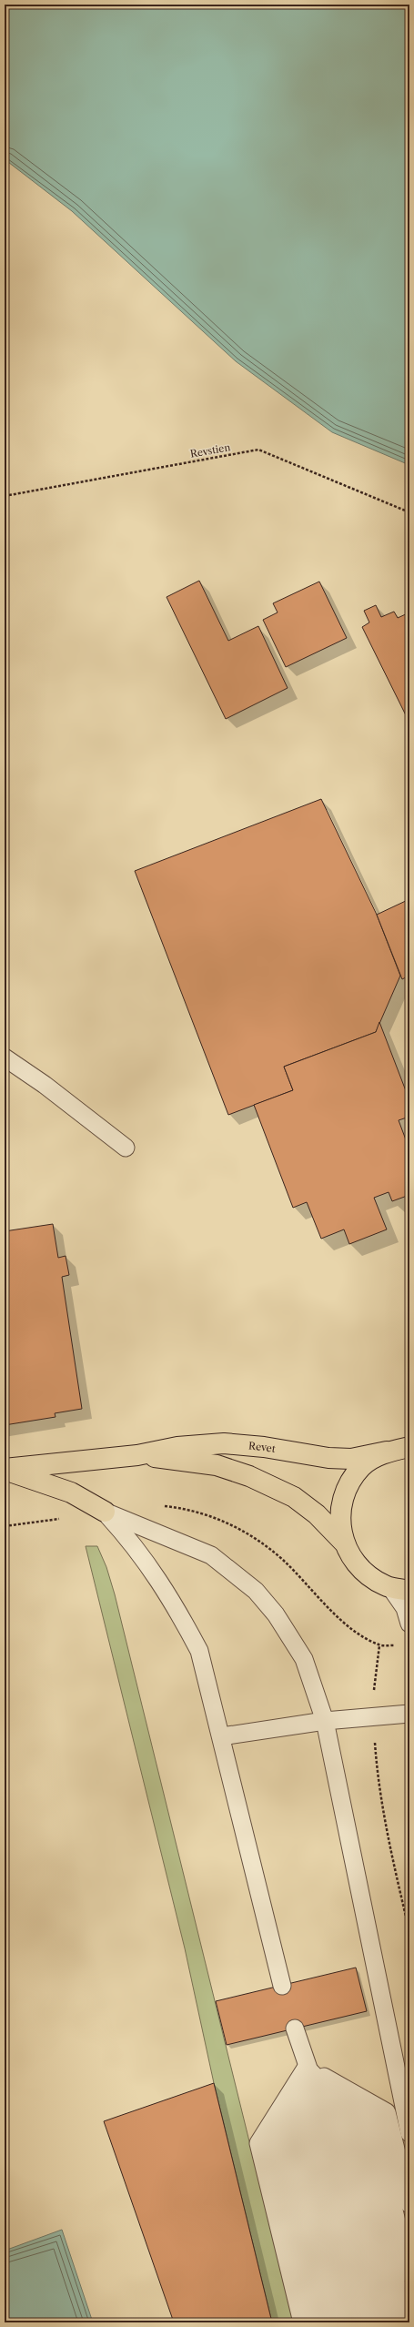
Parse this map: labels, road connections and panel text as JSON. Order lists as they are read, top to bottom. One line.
{"streets":{"highway":["Revet"],"path":["Revstien"]}}
